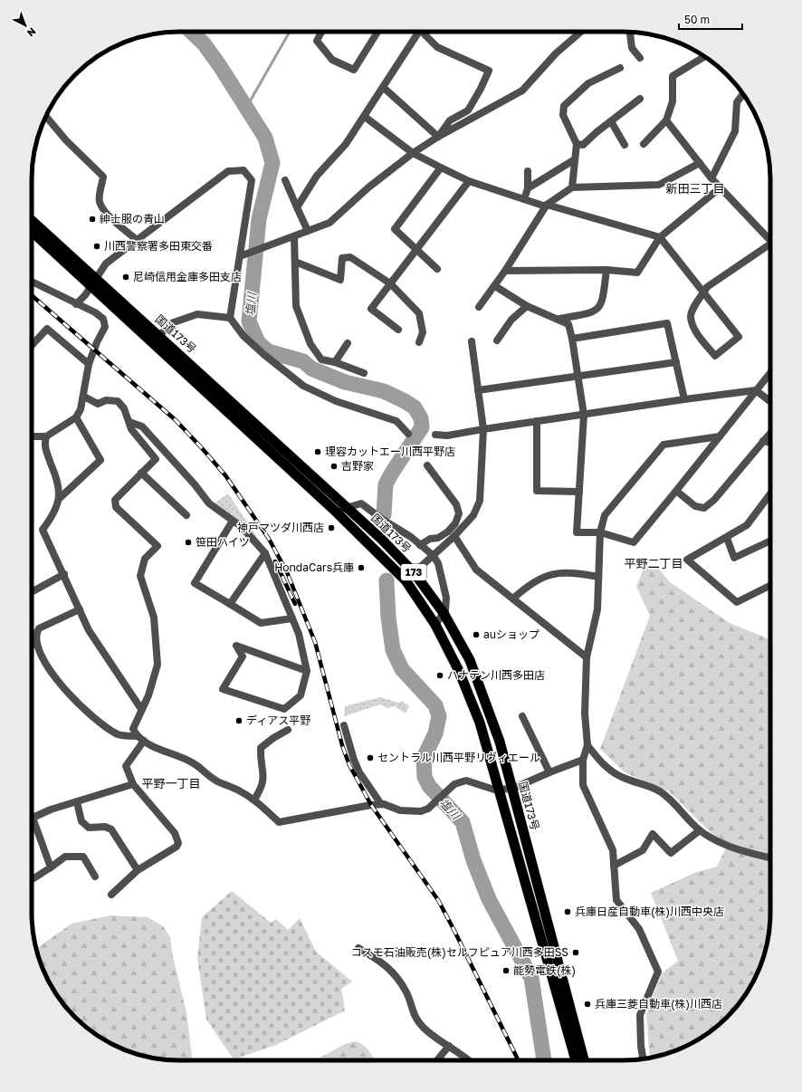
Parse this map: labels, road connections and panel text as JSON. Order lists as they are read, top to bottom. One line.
{"streets":{"highway":["国道173号","173"]},"districts":["新田三丁目","平野二丁目","平野一丁目"],"water":["塩川"],"places":["紳士服の青山","川西警察署多田東交番","尼崎信用金庫多田支店","理容カットエー川西平野店","吉野家","神戸マツダ川西店","笹田ハイツ","HondaCars兵庫","auショップ","ハナテン川西多田店","ディアス平野","セントラル川西平野リヴィエール","兵庫日産自動車(株)川西中央店","コスモ石油販売(株)セルフピュア川西多田SS","能勢電鉄(株)","兵庫三菱自動車(株)川西店"],"scale_bar":"50 m","north":"bottom right"}
